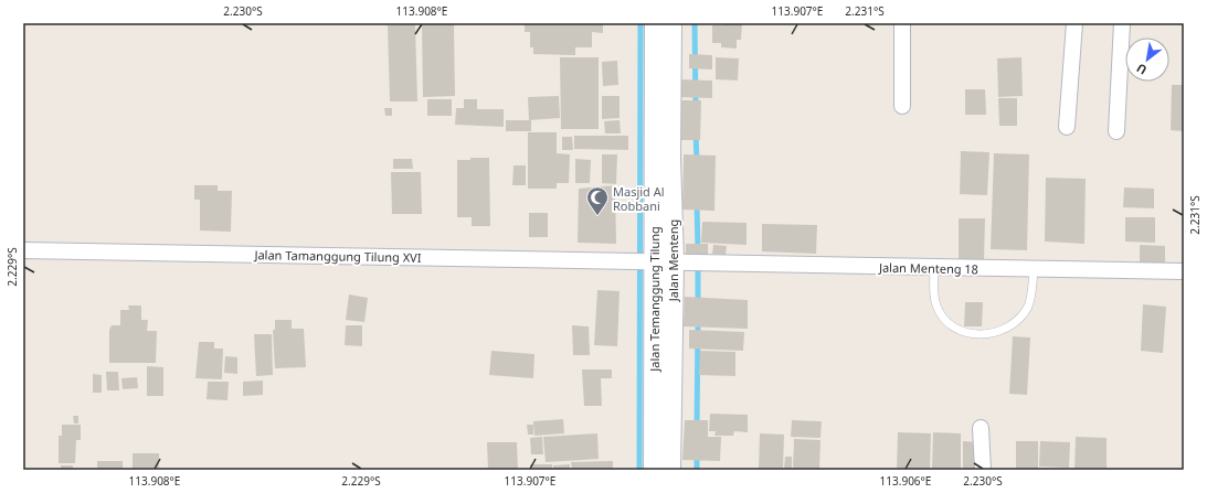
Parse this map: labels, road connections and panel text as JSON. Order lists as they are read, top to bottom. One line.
{"streets":{"street":["Jalan Tamanggung Tilung XVI","Jalan Menteng","Jalan Menteng 18","Jalan Temanggung Tilung"]},"crossings":[["Jalan Tamanggung Tilung XVI","Jalan Menteng"],["Jalan Tamanggung Tilung XVI","Jalan Menteng 18"],["Jalan Tamanggung Tilung XVI","Jalan Temanggung Tilung"],["Jalan Menteng","Jalan Menteng 18"]],"places":{"mosque":["Masjid Al Robbani"]},"north":"bottom left","coordinates":["2.230°S","113.908°E","113.907°E","2.231°S","2.229°S","113.906°E"]}
